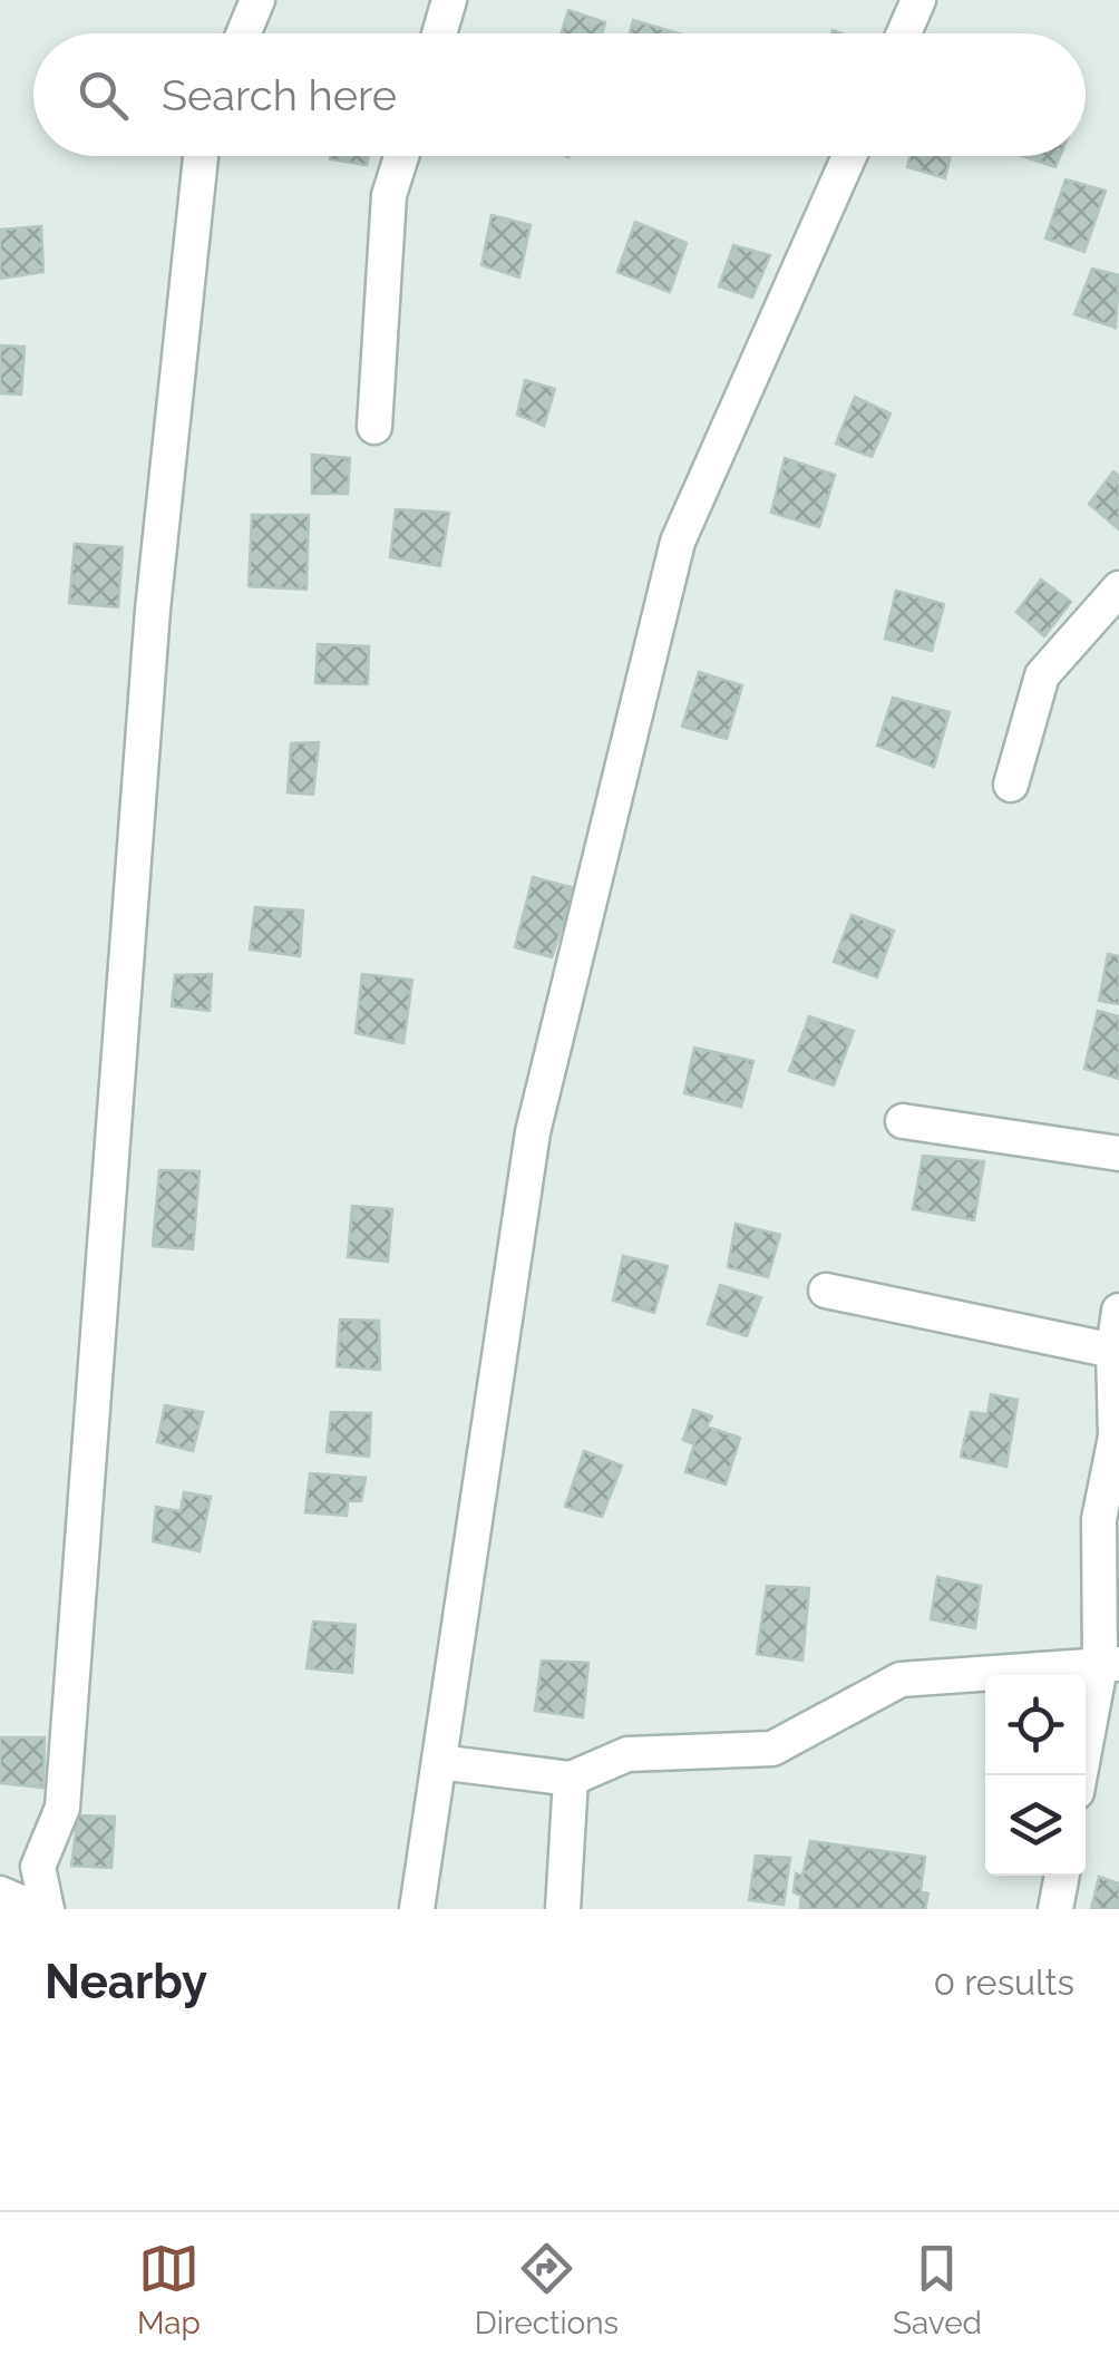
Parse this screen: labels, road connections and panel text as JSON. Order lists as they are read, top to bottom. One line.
{"page":{"search":"Search here","heading":["Nearby","0 results"],"nav":["Map","Directions","Saved"]}}
